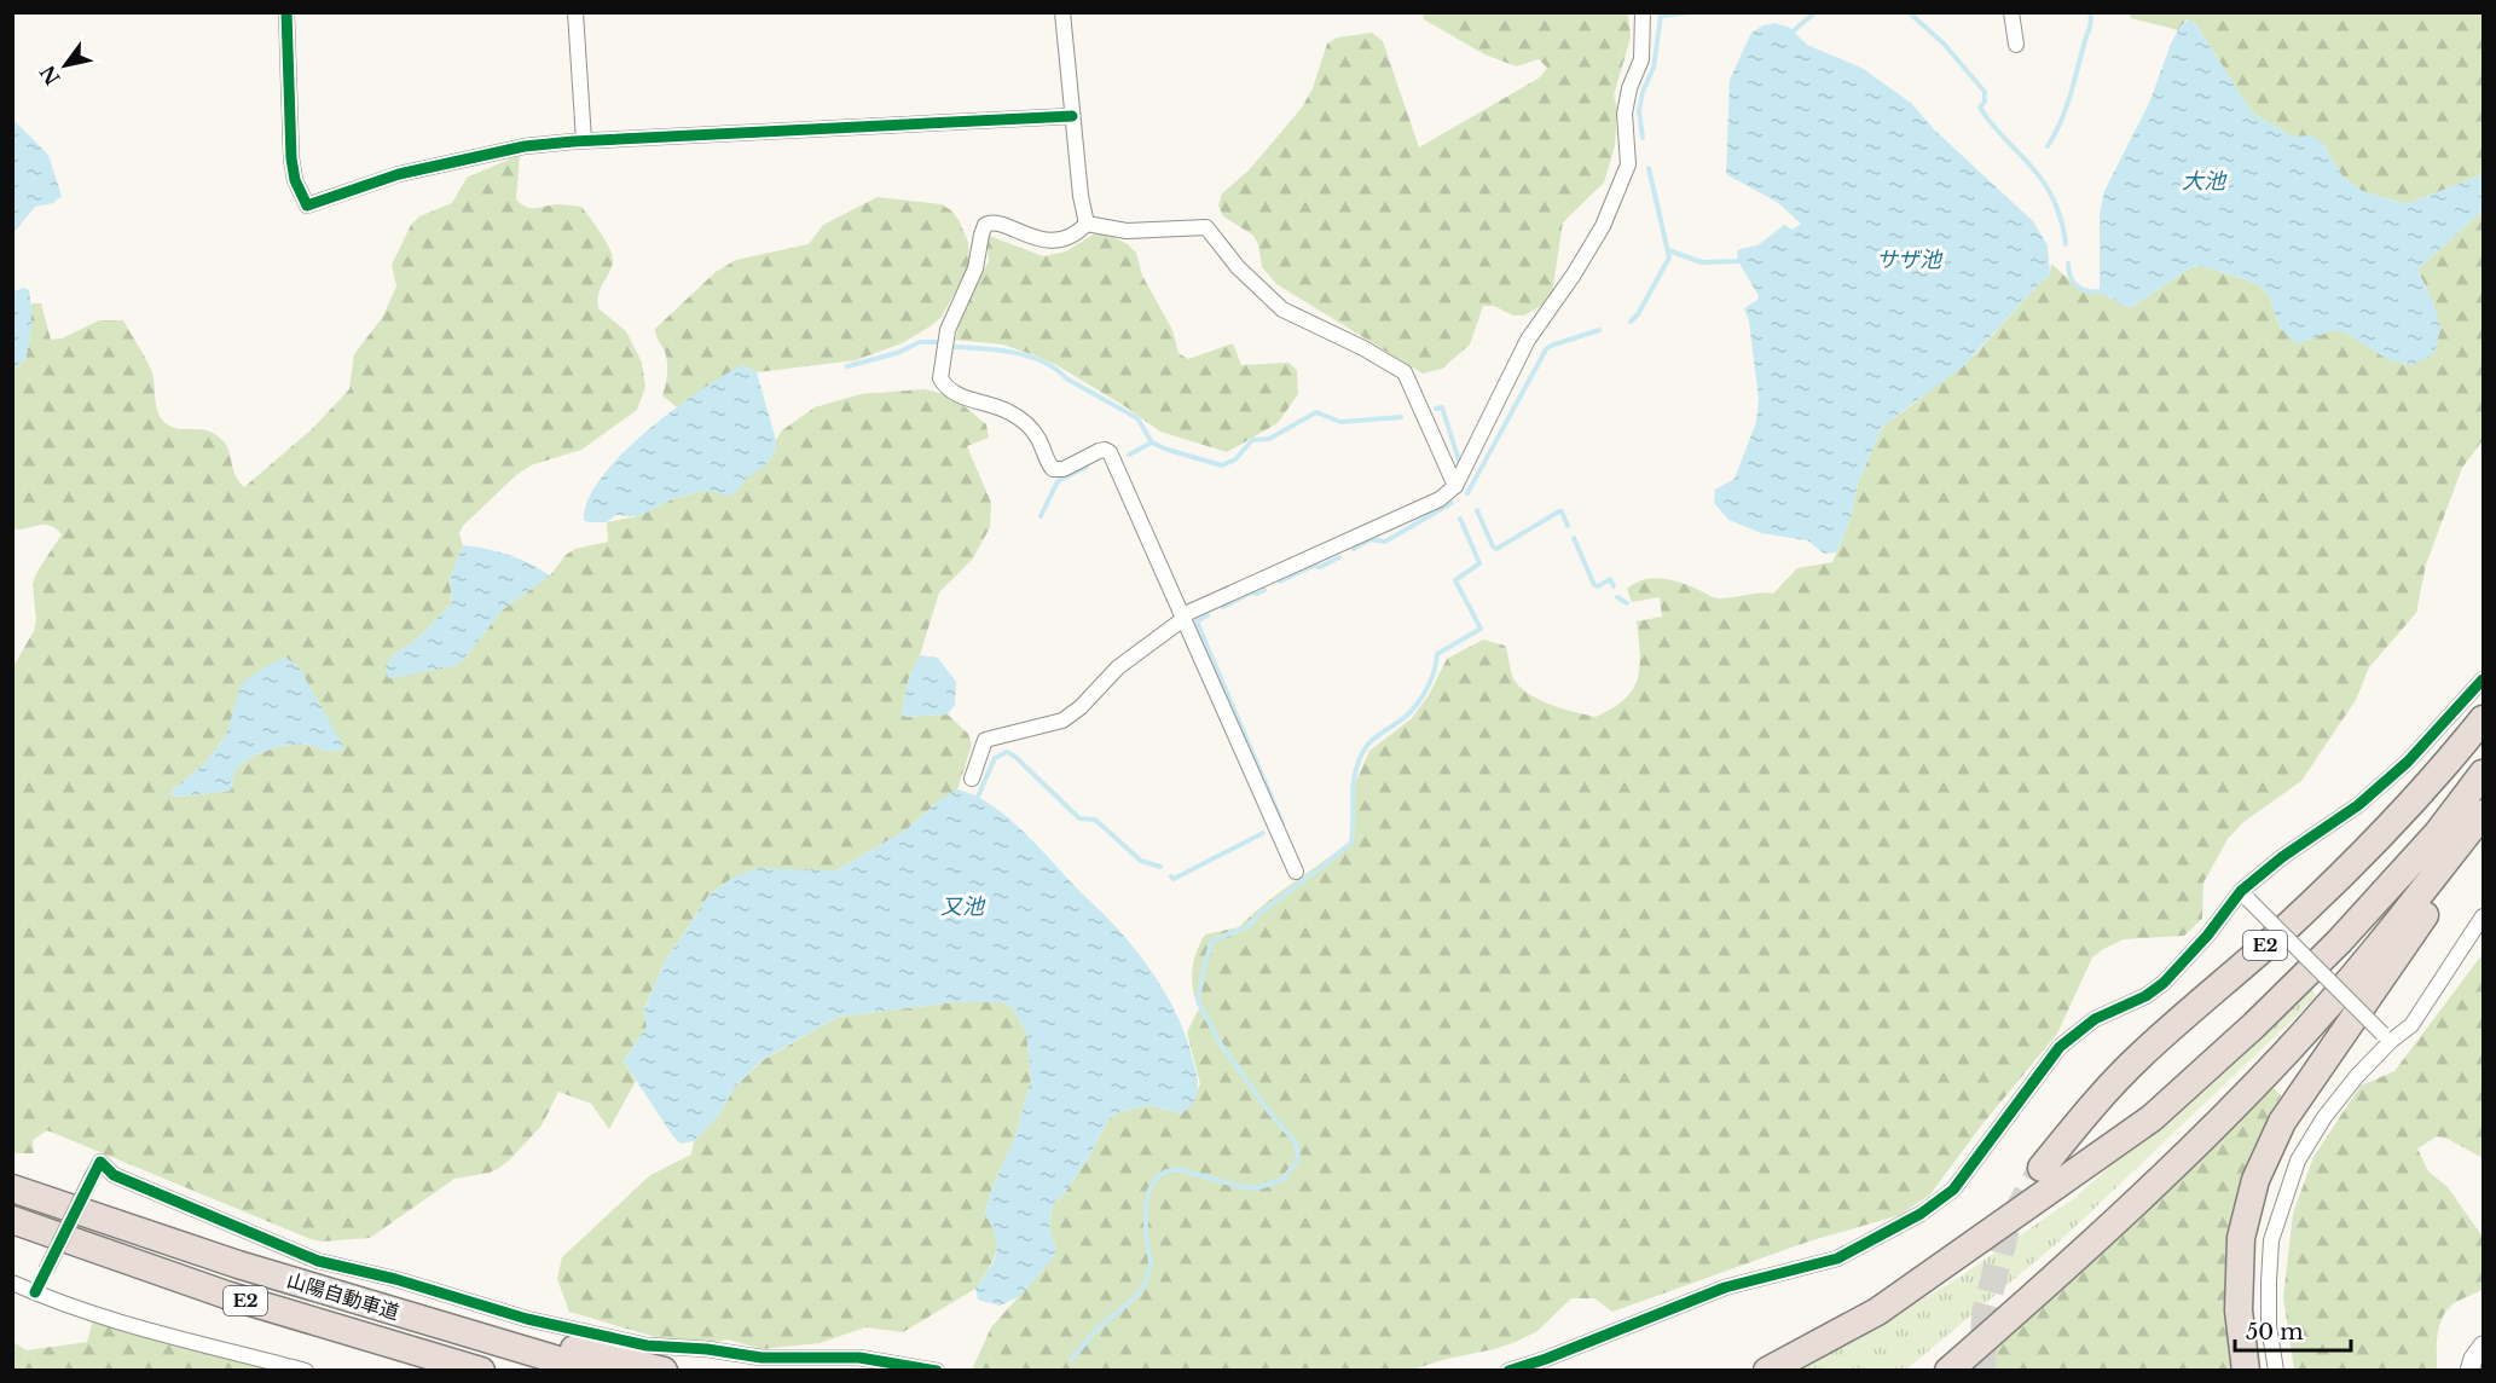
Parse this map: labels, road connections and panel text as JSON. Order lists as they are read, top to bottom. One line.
{"streets":{"highway":["E2","山陽自動車道"]},"water":["大池","サザ池","又池"],"scale_bar":"50 m","north":"bottom left"}
